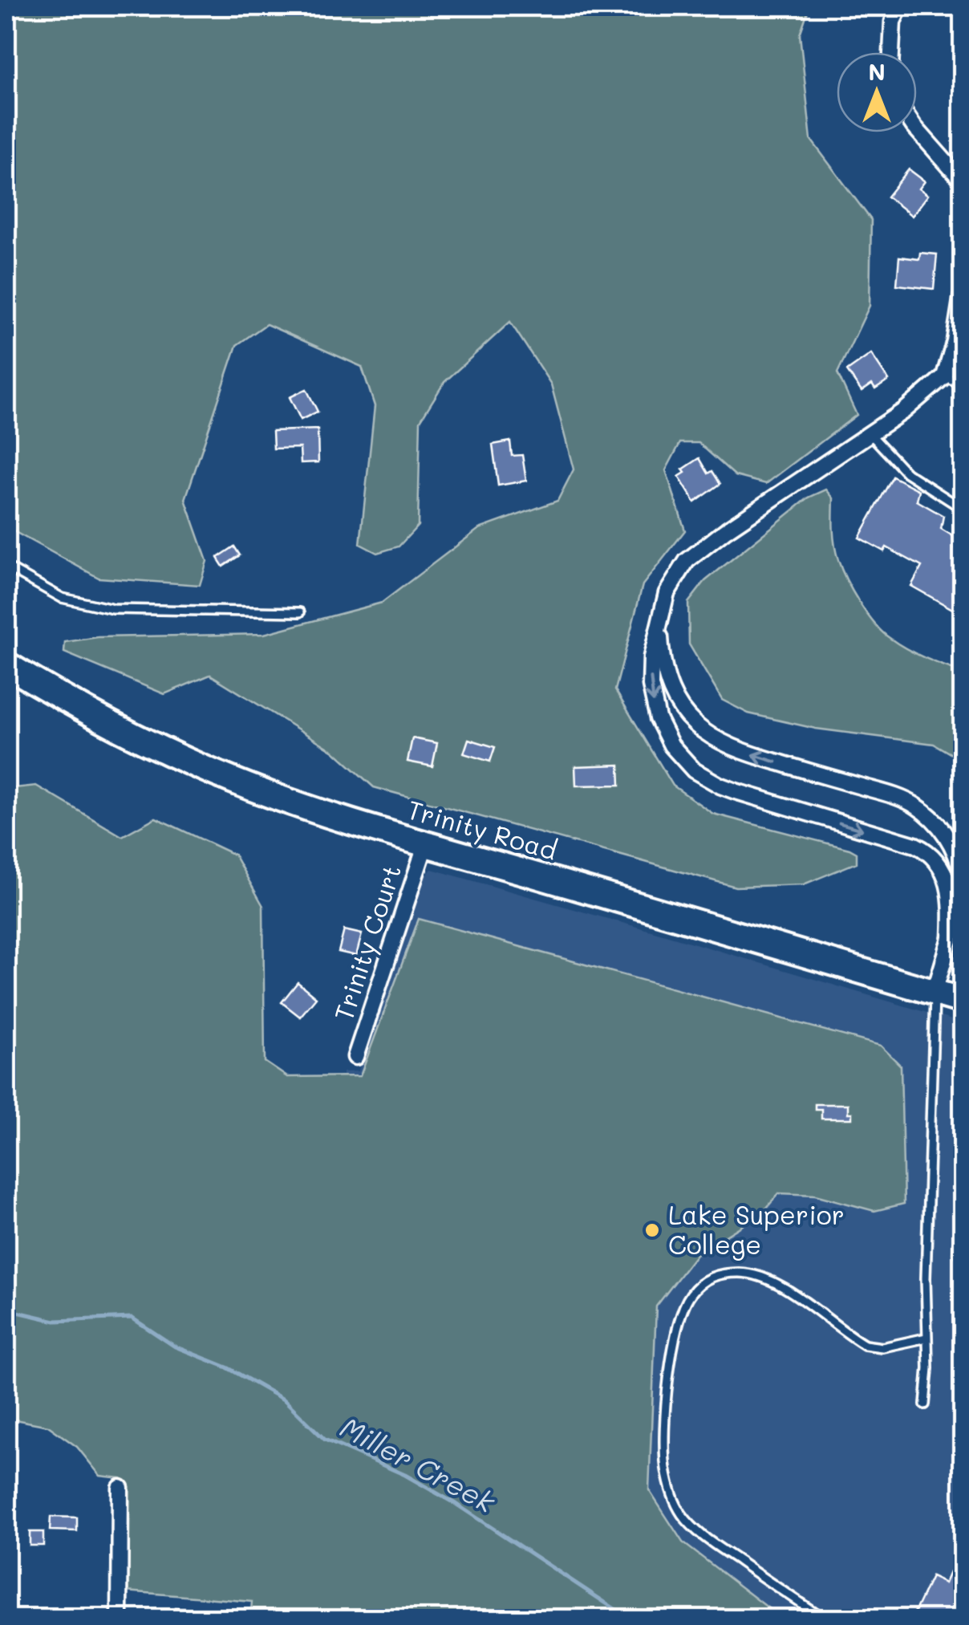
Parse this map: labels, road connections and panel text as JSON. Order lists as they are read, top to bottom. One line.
{"streets":{"highway":["Trinity Road"],"street":["Trinity Court"]},"crossings":[["Trinity Road","Trinity Court"]],"water":["Miller Creek"],"places":["Lake Superior College"],"north":"top"}
